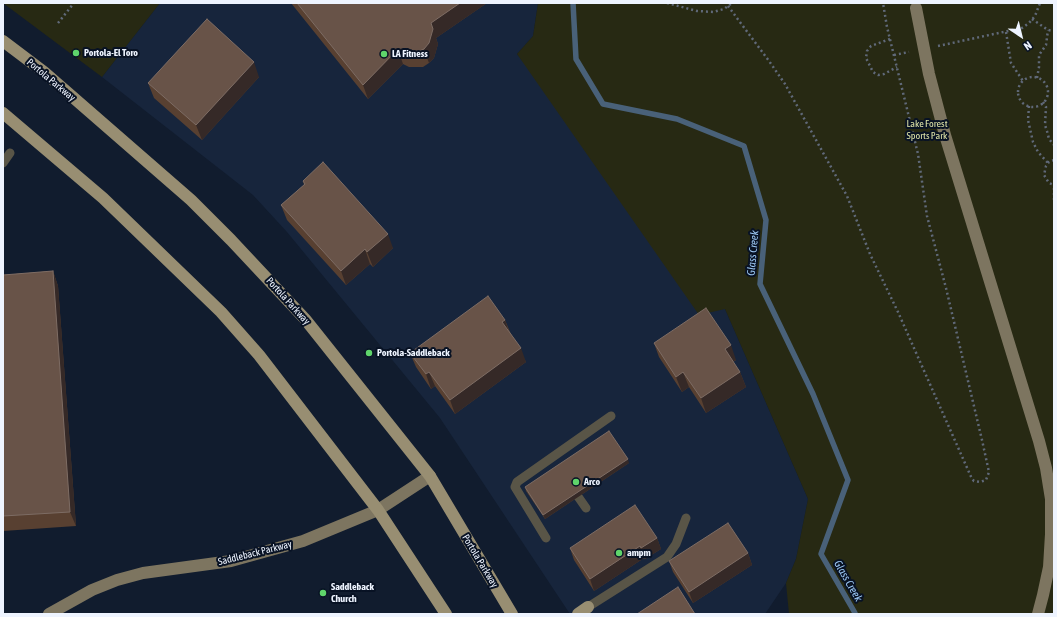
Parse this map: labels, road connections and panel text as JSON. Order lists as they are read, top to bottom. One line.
{"streets":{"main road":["Portola Parkway"],"street":["Saddleback Parkway"]},"crossings":[["Portola Parkway","Saddleback Parkway"]],"water":["Glass Creek"],"parks":["Lake Forest Sports Park"],"places":["Portola-El Toro","LA Fitness","Portola-Saddleback","Arco","ampm","Saddleback Church"],"north":"bottom right"}
